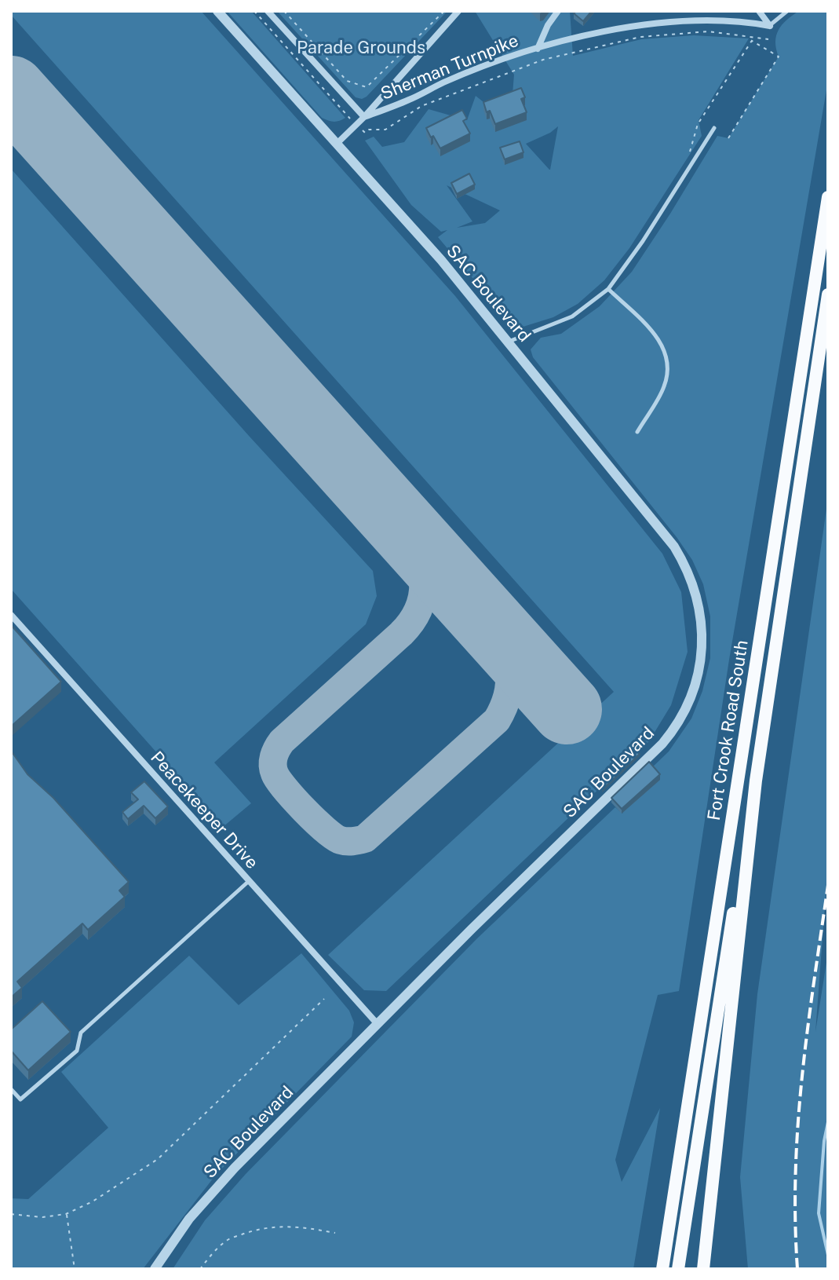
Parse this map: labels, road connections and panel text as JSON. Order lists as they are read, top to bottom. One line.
{"streets":{"main road":["Fort Crook Road South"],"street":["Sherman Turnpike","SAC Boulevard","Peacekeeper Drive"]},"crossings":[["Sherman Turnpike","SAC Boulevard"],["SAC Boulevard","Peacekeeper Drive"]],"parks":["Parade Grounds"]}
